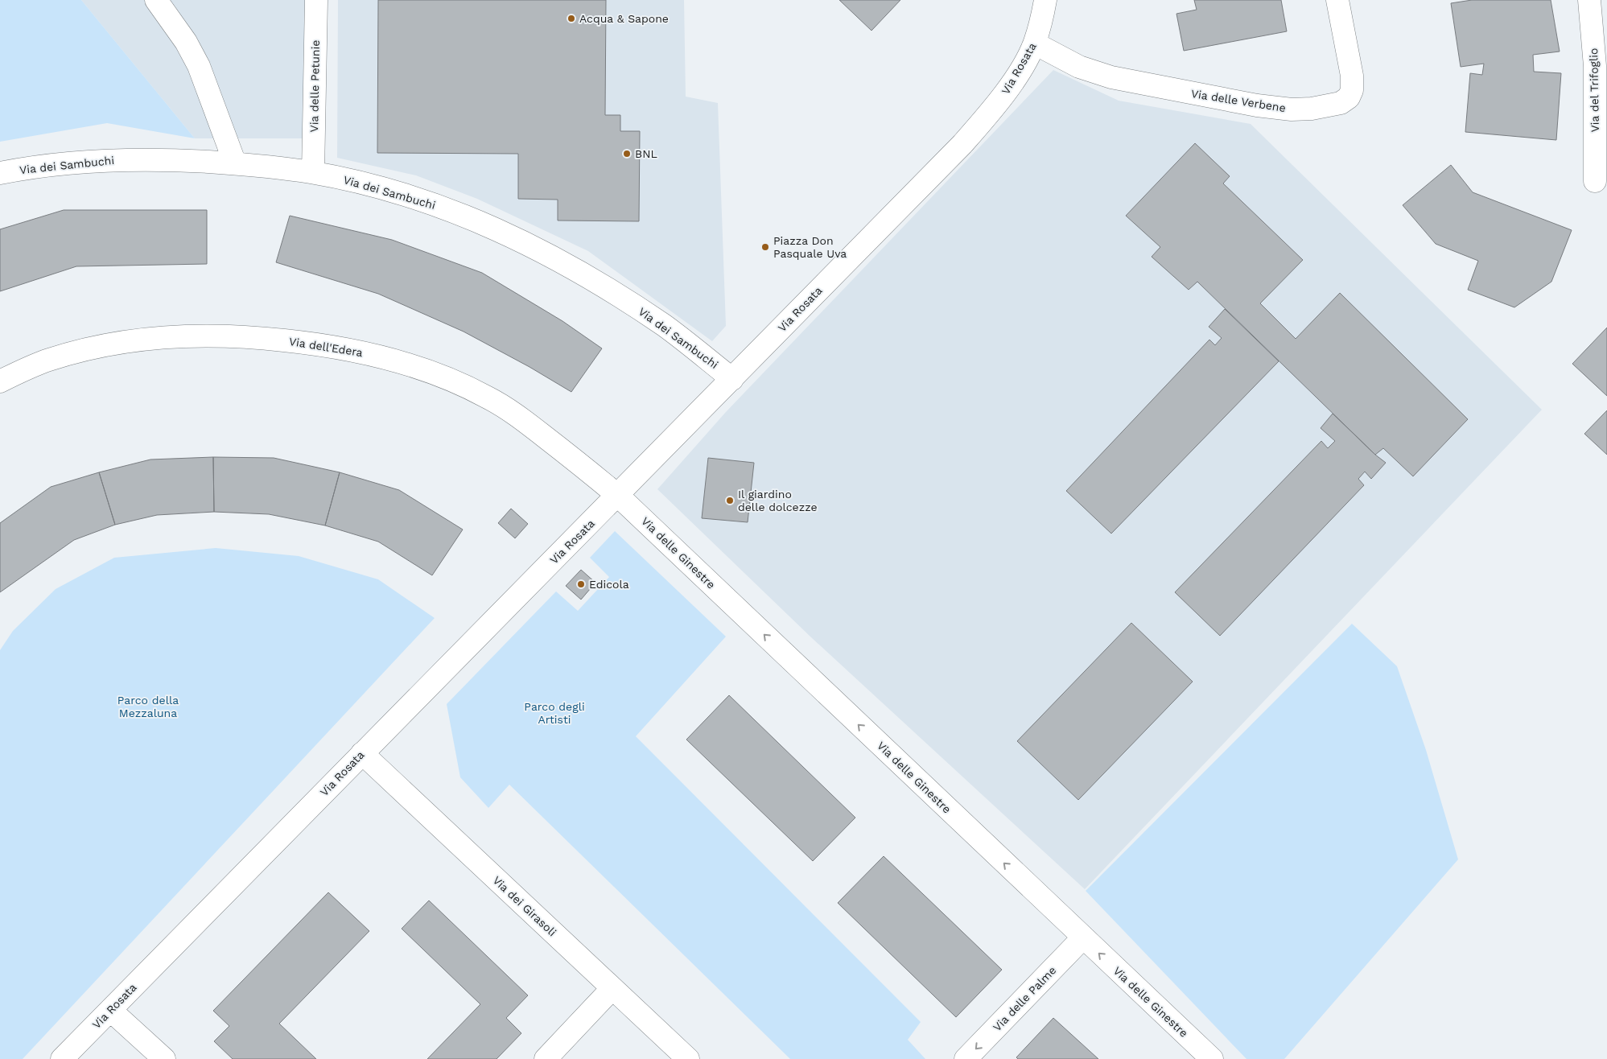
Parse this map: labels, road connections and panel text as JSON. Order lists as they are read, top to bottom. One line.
{"streets":{"street":["Via Rosata","Via delle Petunie","Via del Trifoglio","Via delle Verbene","Via dei Sambuchi","Via dell'Edera","Via delle Ginestre","Via dei Girasoli","Via delle Palme"]},"crossings":[["Via Rosata","Via delle Verbene"],["Via Rosata","Via dei Sambuchi"],["Via Rosata","Via dell'Edera"],["Via Rosata","Via delle Ginestre"],["Via Rosata","Via dei Girasoli"],["Via delle Petunie","Via dei Sambuchi"],["Via dell'Edera","Via delle Ginestre"],["Via delle Ginestre","Via delle Palme"]],"one_way":["Via delle Ginestre","Via delle Palme"],"parks":["Parco della Mezzaluna","Parco degli Artisti"],"places":["Acqua & Sapone","BNL","Piazza Don Pasquale Uva","Il giardino delle dolcezze","Edicola"]}
